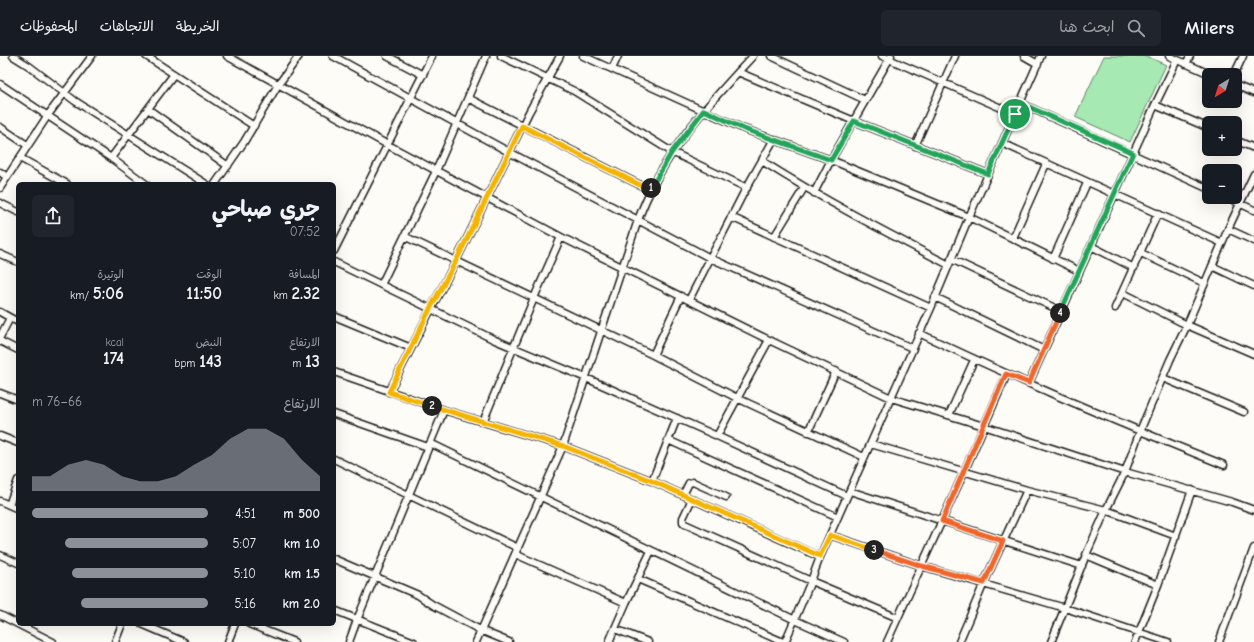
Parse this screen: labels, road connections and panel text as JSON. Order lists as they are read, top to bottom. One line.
{"north":"bottom left","page":{"header":"Milers","search":"ابحث هنا","nav":["الخريطة","الاتجاهات","المحفوظات"],"map_buttons":["+","−"],"pins":["1","4","2","3"],"heading":["جري صباحي","07:52"],"stats":[["المسافة","2.32 km"],["الوقت","11:50"],["الوتيرة","5:06 /km"],["الارتفاع","13 m"],["النبض","143 bpm"],["kcal","174"]],"chart":["الارتفاع","66–76 m"],"list":[{"name":"500 m","note":"4:51"},{"name":"1.0 km","note":"5:07"},{"name":"1.5 km","note":"5:10"},{"name":"2.0 km","note":"5:16"}]}}
